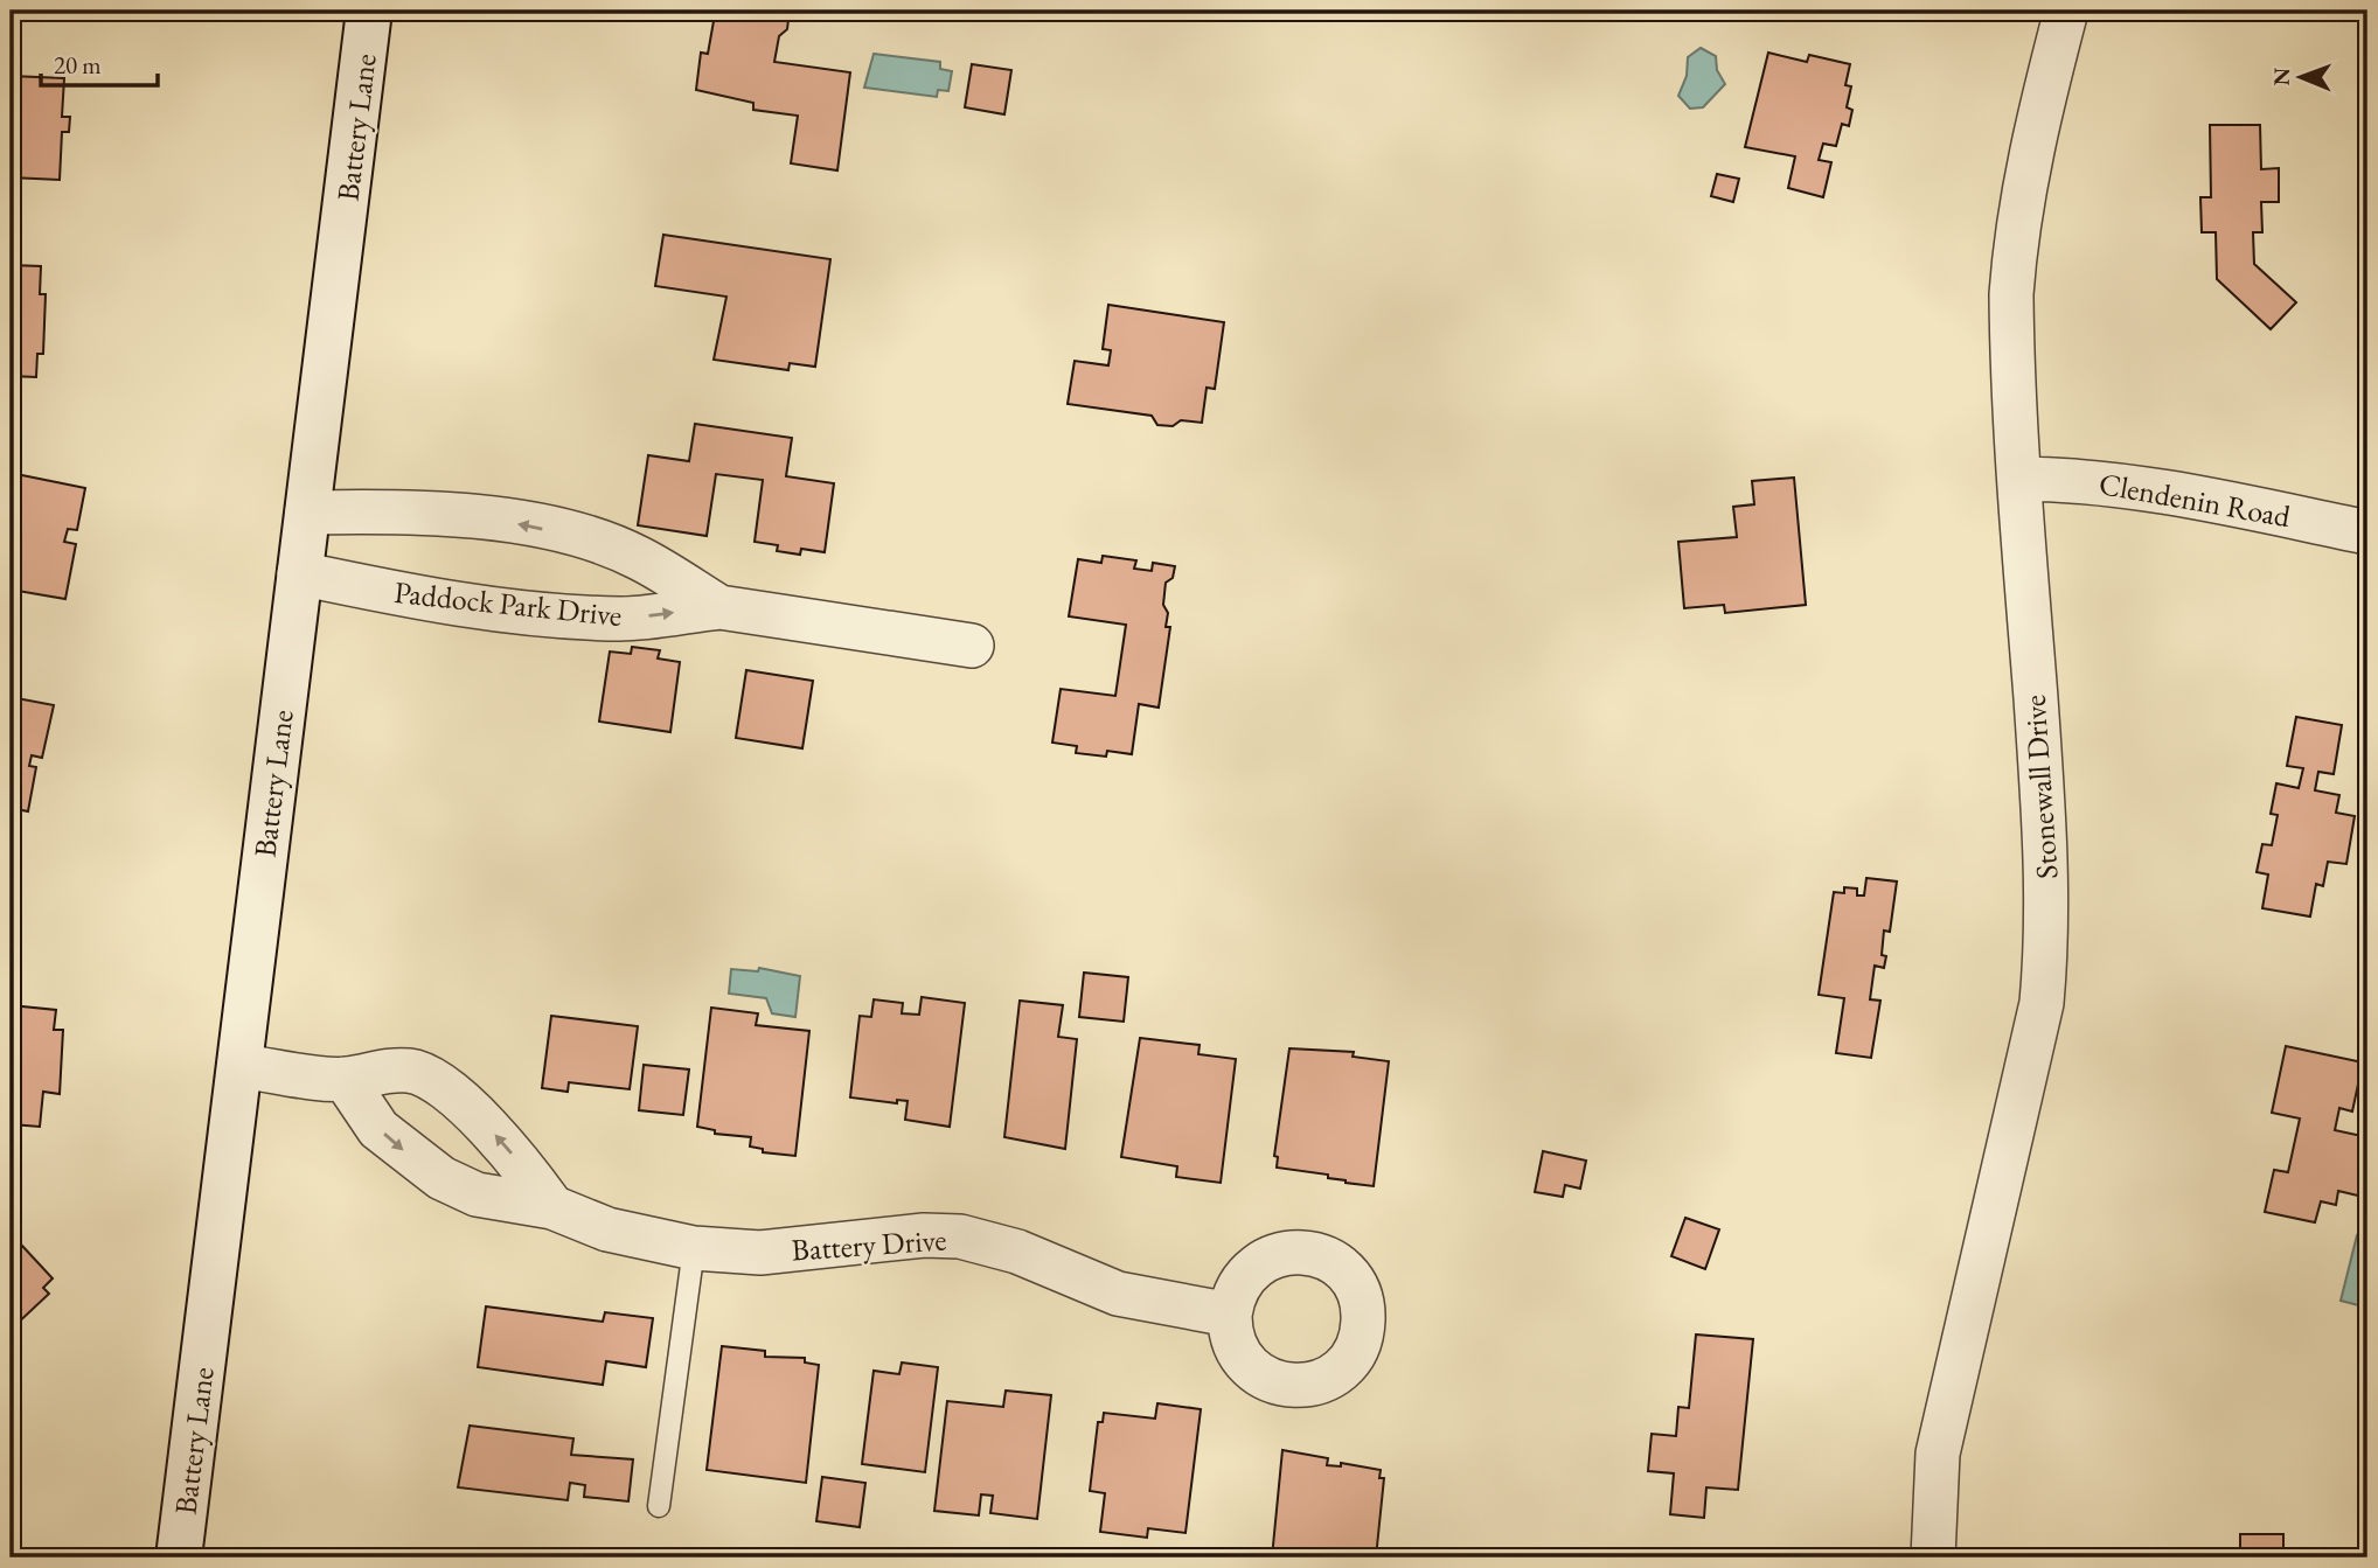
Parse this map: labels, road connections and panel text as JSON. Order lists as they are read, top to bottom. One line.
{"streets":{"main road":["Battery Lane"],"street":["Clendenin Road","Paddock Park Drive","Stonewall Drive","Battery Drive"]},"crossings":[["Battery Lane","Paddock Park Drive"],["Clendenin Road","Stonewall Drive"]],"scale_bar":"20 m","north":"left"}
